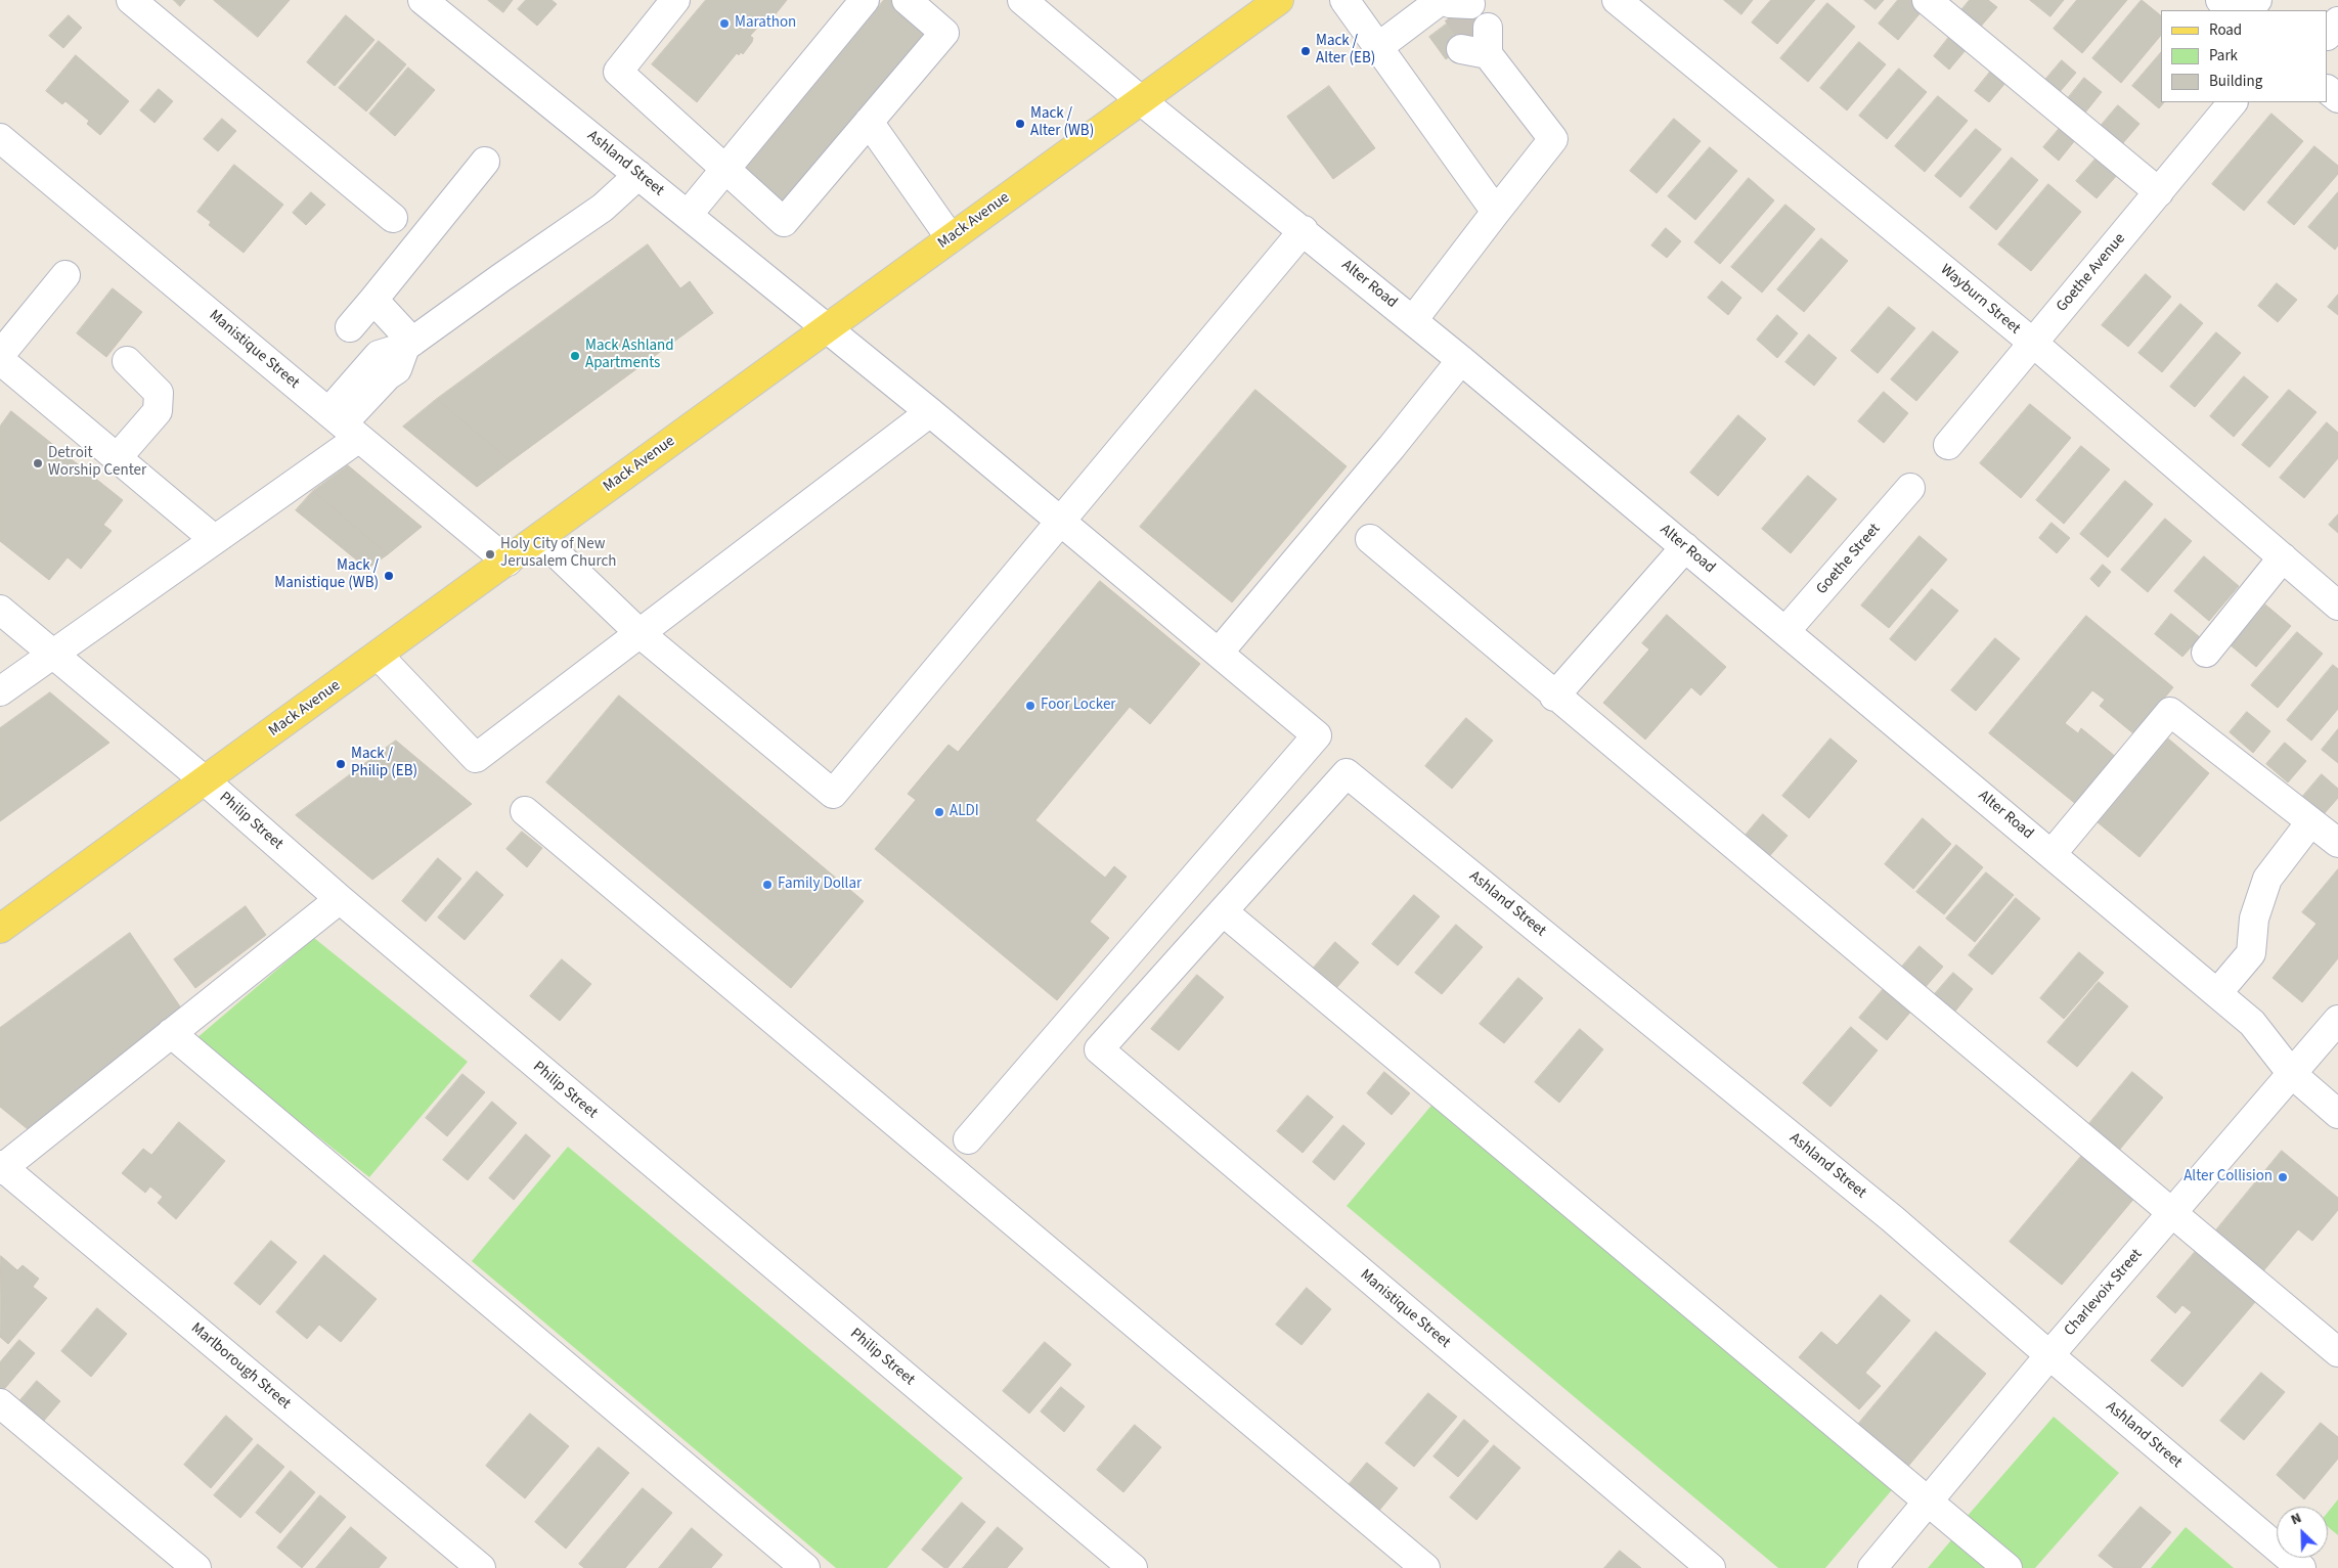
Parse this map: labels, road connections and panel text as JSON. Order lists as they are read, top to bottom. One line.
{"streets":{"main road":["Mack Avenue"],"street":["Ashland Street","Goethe Avenue","Alter Road","Wayburn Street","Manistique Street","Goethe Street","Philip Street","Charlevoix Street","Marlborough Street"]},"crossings":[["Ashland Street","Mack Avenue"],["Ashland Street","Manistique Street"],["Ashland Street","Charlevoix Street"],["Mack Avenue","Alter Road"],["Mack Avenue","Manistique Street"],["Mack Avenue","Philip Street"],["Goethe Avenue","Wayburn Street"],["Alter Road","Goethe Street"],["Alter Road","Charlevoix Street"]],"places":["Marathon","Mack / Alter (EB)","Mack / Alter (WB)","Mack Ashland Apartments","Detroit Worship Center","Holy City of New Jerusalem Church","Mack / Manistique (WB)","Foor Locker","Mack / Philip (EB)","ALDI","Family Dollar","Alter Collision"],"legend":["Road","Park","Building"],"north":"top left"}
